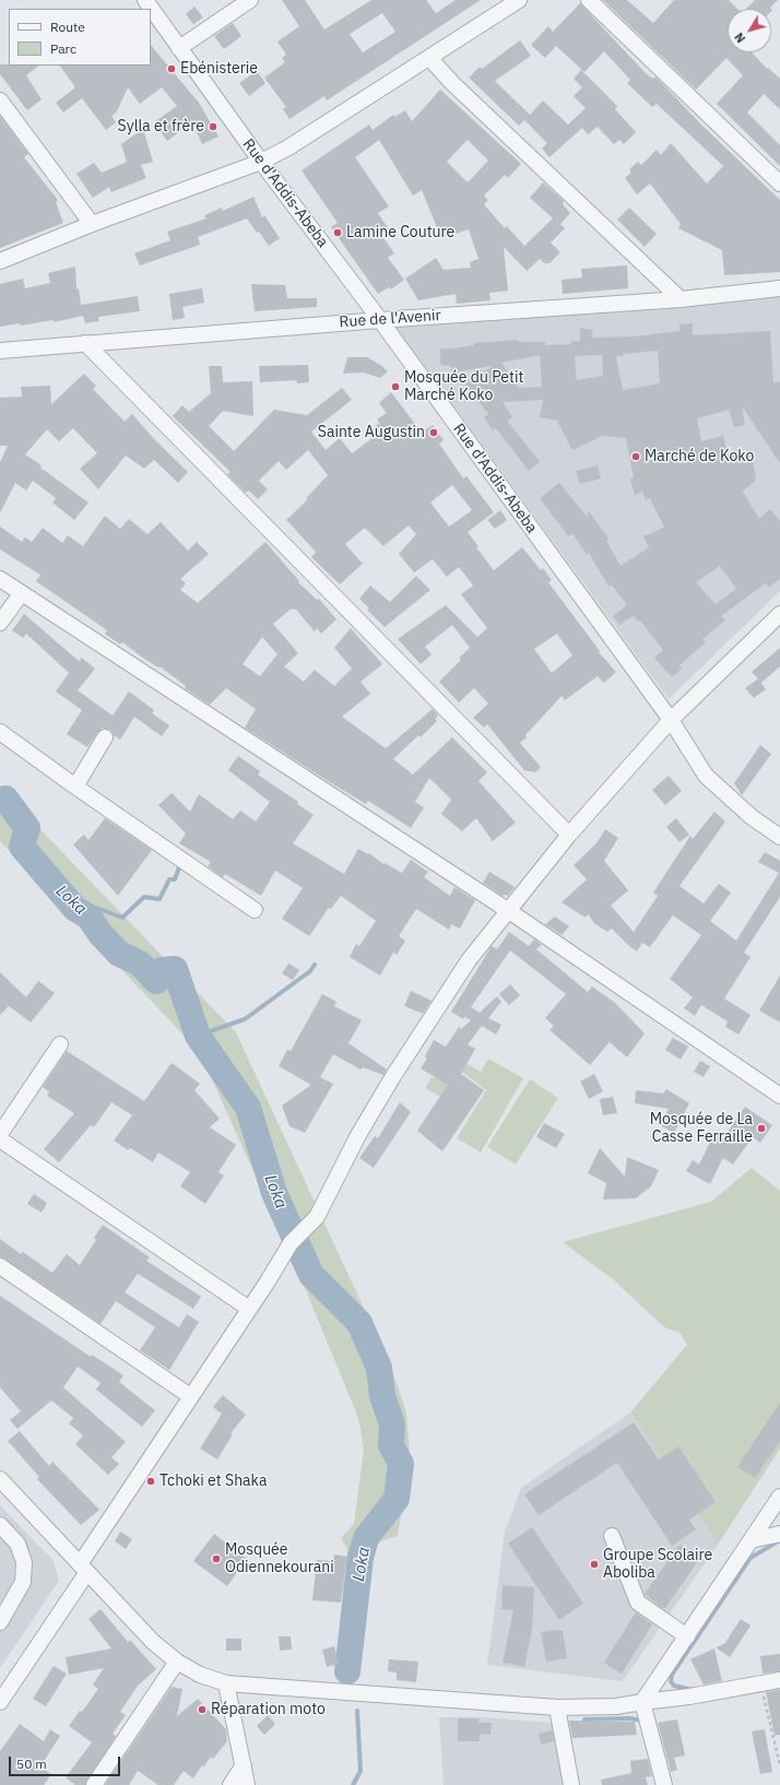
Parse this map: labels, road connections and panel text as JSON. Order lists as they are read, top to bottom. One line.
{"streets":{"street":["Rue d'Addis-Abeba","Rue de l'Avenir"]},"crossings":[["Rue d'Addis-Abeba","Rue de l'Avenir"]],"water":["Loka"],"places":["Ebénisterie","Sylla et frère","Lamine Couture","Mosquée du Petit Marché Koko","Sainte Augustin","Marché de Koko","Mosquée de La Casse Ferraille","Tchoki et Shaka","Mosquée Odiennekourani","Groupe Scolaire Aboliba","Réparation moto"],"legend":["Route","Parc"],"scale_bar":"50 m","north":"bottom left"}
